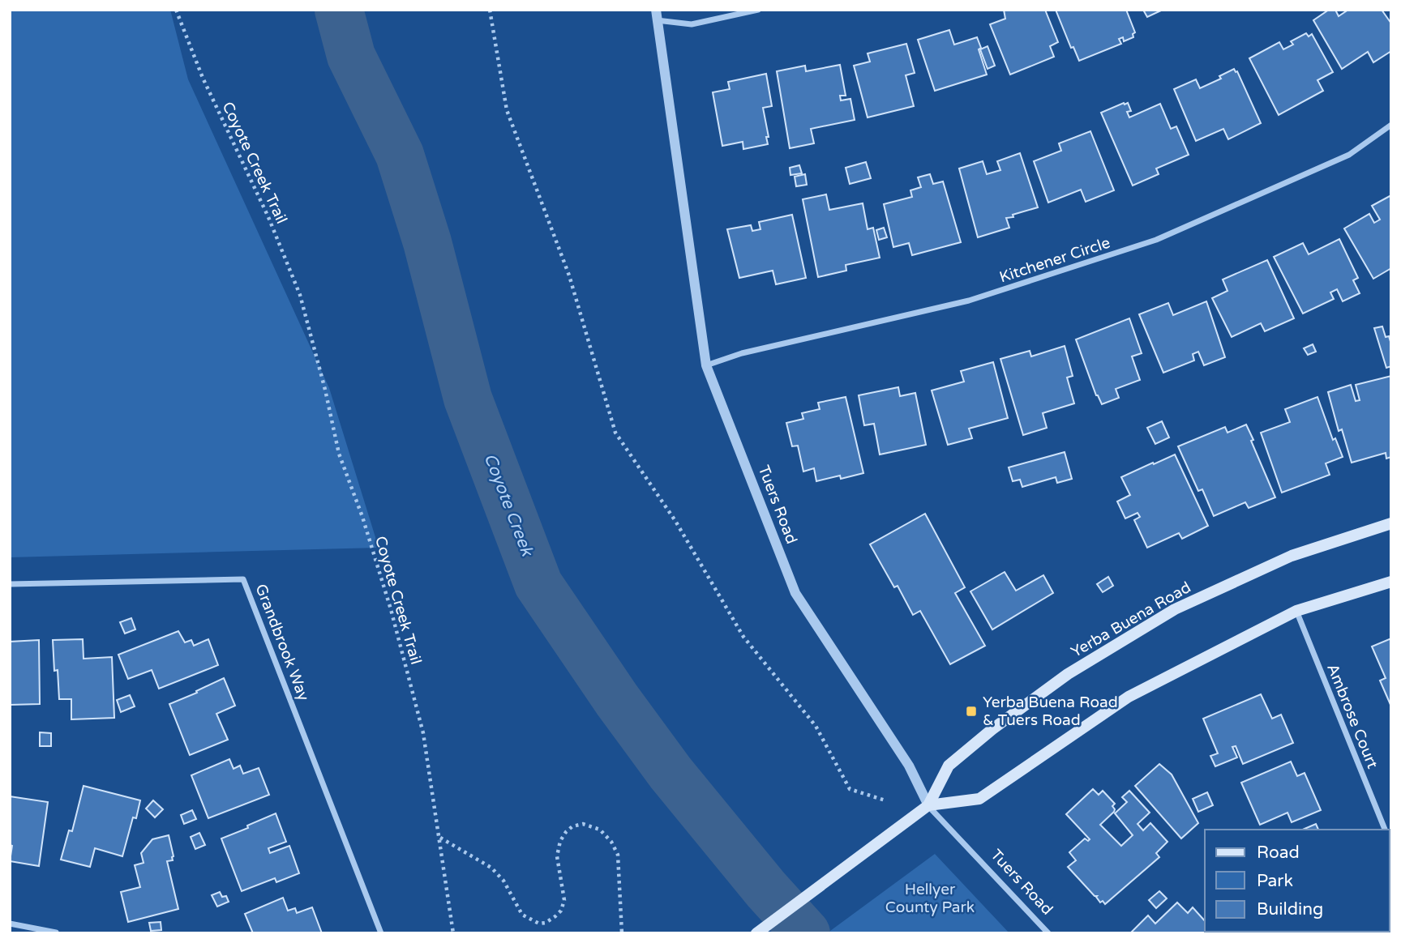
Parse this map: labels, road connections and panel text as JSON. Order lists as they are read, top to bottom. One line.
{"streets":{"main road":["Yerba Buena Road"],"street":["Kitchener Circle","Tuers Road","Grandbrook Way","Ambrose Court"],"path":["Coyote Creek Trail"]},"crossings":[["Kitchener Circle","Tuers Road"],["Tuers Road","Yerba Buena Road"]],"water":["Coyote Creek"],"parks":["Hellyer County Park"],"places":{"transit":["Yerba Buena Road & Tuers Road"]},"legend":["Road","Park","Building"]}
